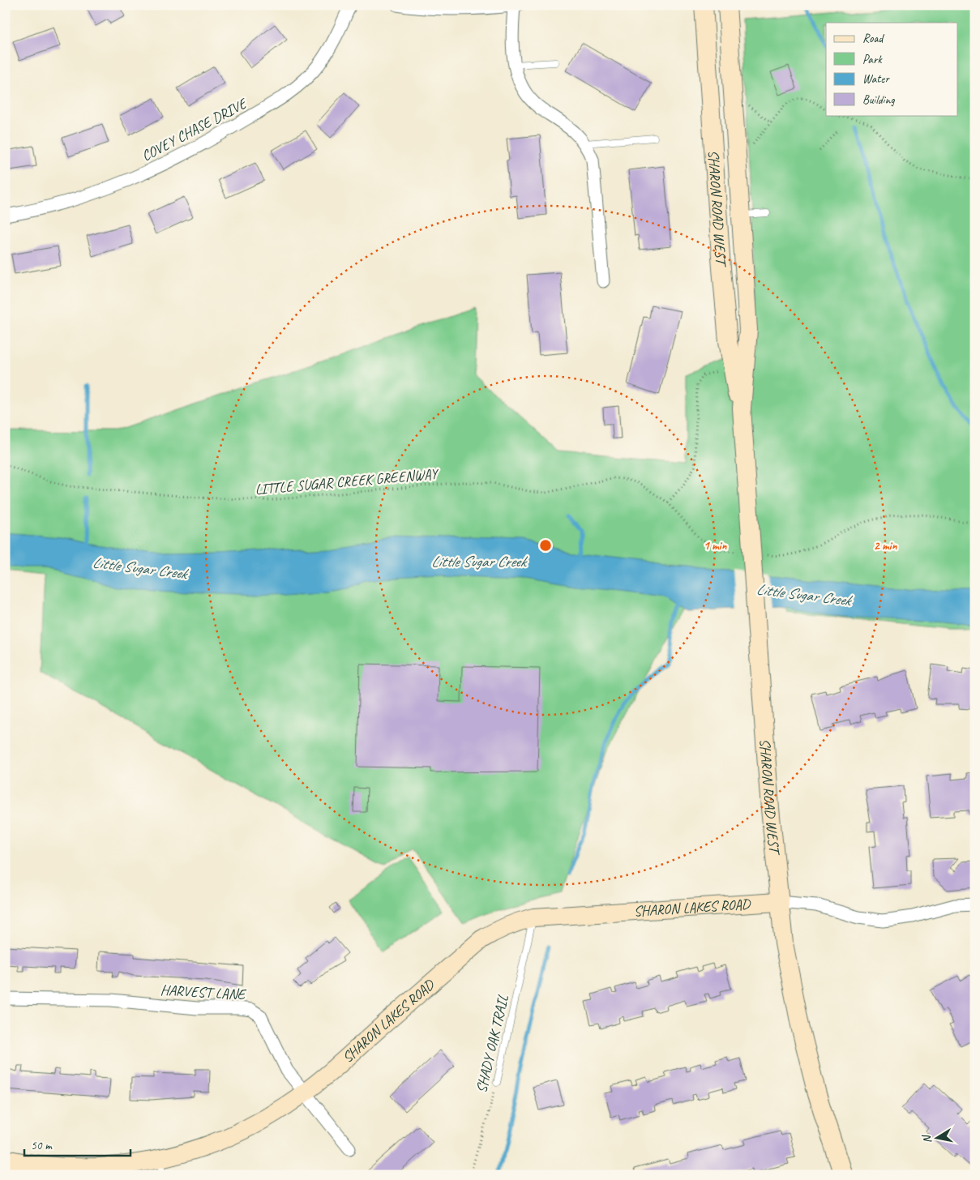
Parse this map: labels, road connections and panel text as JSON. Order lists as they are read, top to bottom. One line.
{"streets":{"main road":["SHARON ROAD WEST","SHARON LAKES ROAD"],"street":["COVEY CHASE DRIVE","HARVEST LANE"],"lane":["SHADY OAK TRAIL"],"path":["LITTLE SUGAR CREEK GREENWAY"]},"crossings":[["SHARON ROAD WEST","SHARON LAKES ROAD"],["SHARON LAKES ROAD","HARVEST LANE"],["SHARON LAKES ROAD","SHADY OAK TRAIL"]],"water":["Little Sugar Creek"],"legend":["Road","Park","Water","Building"],"scale_bar":"50 m","north":"left","rings":["1 min","2 min"]}
